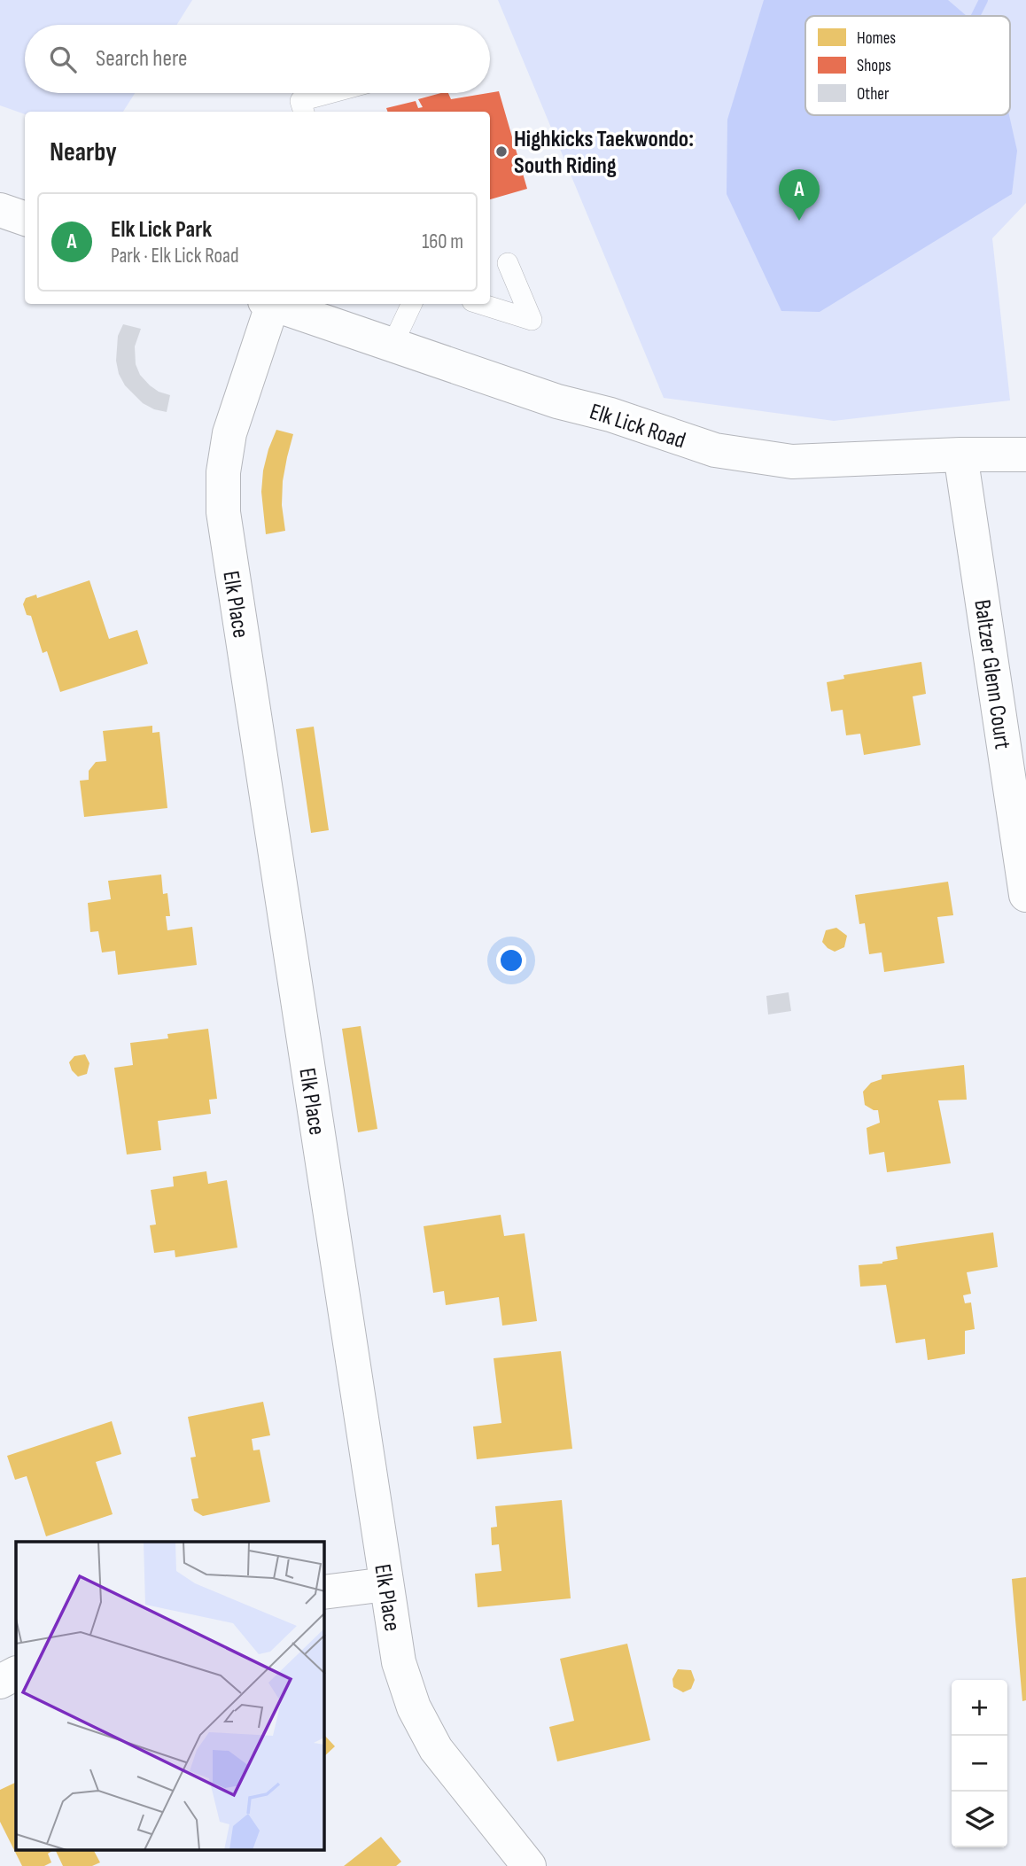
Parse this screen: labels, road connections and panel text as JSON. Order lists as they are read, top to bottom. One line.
{"streets":{"street":["Elk Lick Road","Elk Place","Baltzer Glenn Court"]},"crossings":[["Elk Lick Road","Baltzer Glenn Court"]],"places":["Highkicks Taekwondo: South Riding"],"legend":["Homes","Shops","Other"],"page":{"search":"Search here","heading":"Nearby","pins":"A","list":[{"mark":"A","name":"Elk Lick Park","note":"Park · Elk Lick Road","value":"160 m"}],"map_buttons":["+","−"]}}
